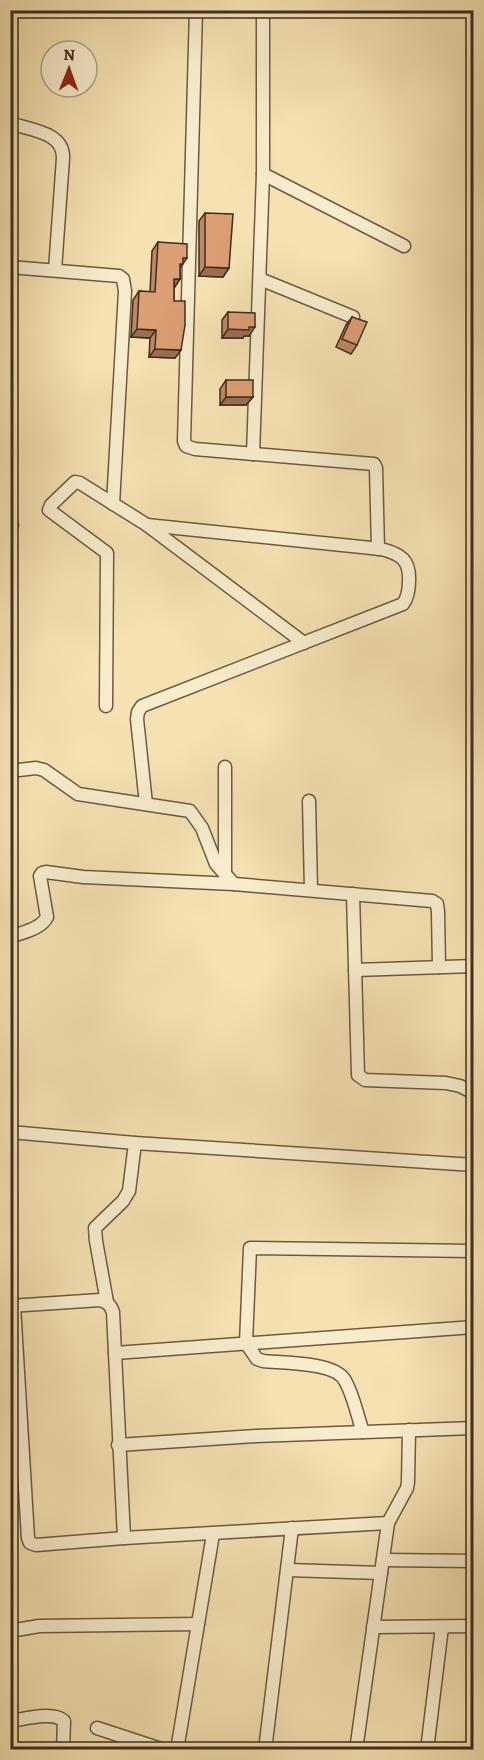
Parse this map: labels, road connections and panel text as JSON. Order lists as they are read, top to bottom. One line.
{"north":"top"}
